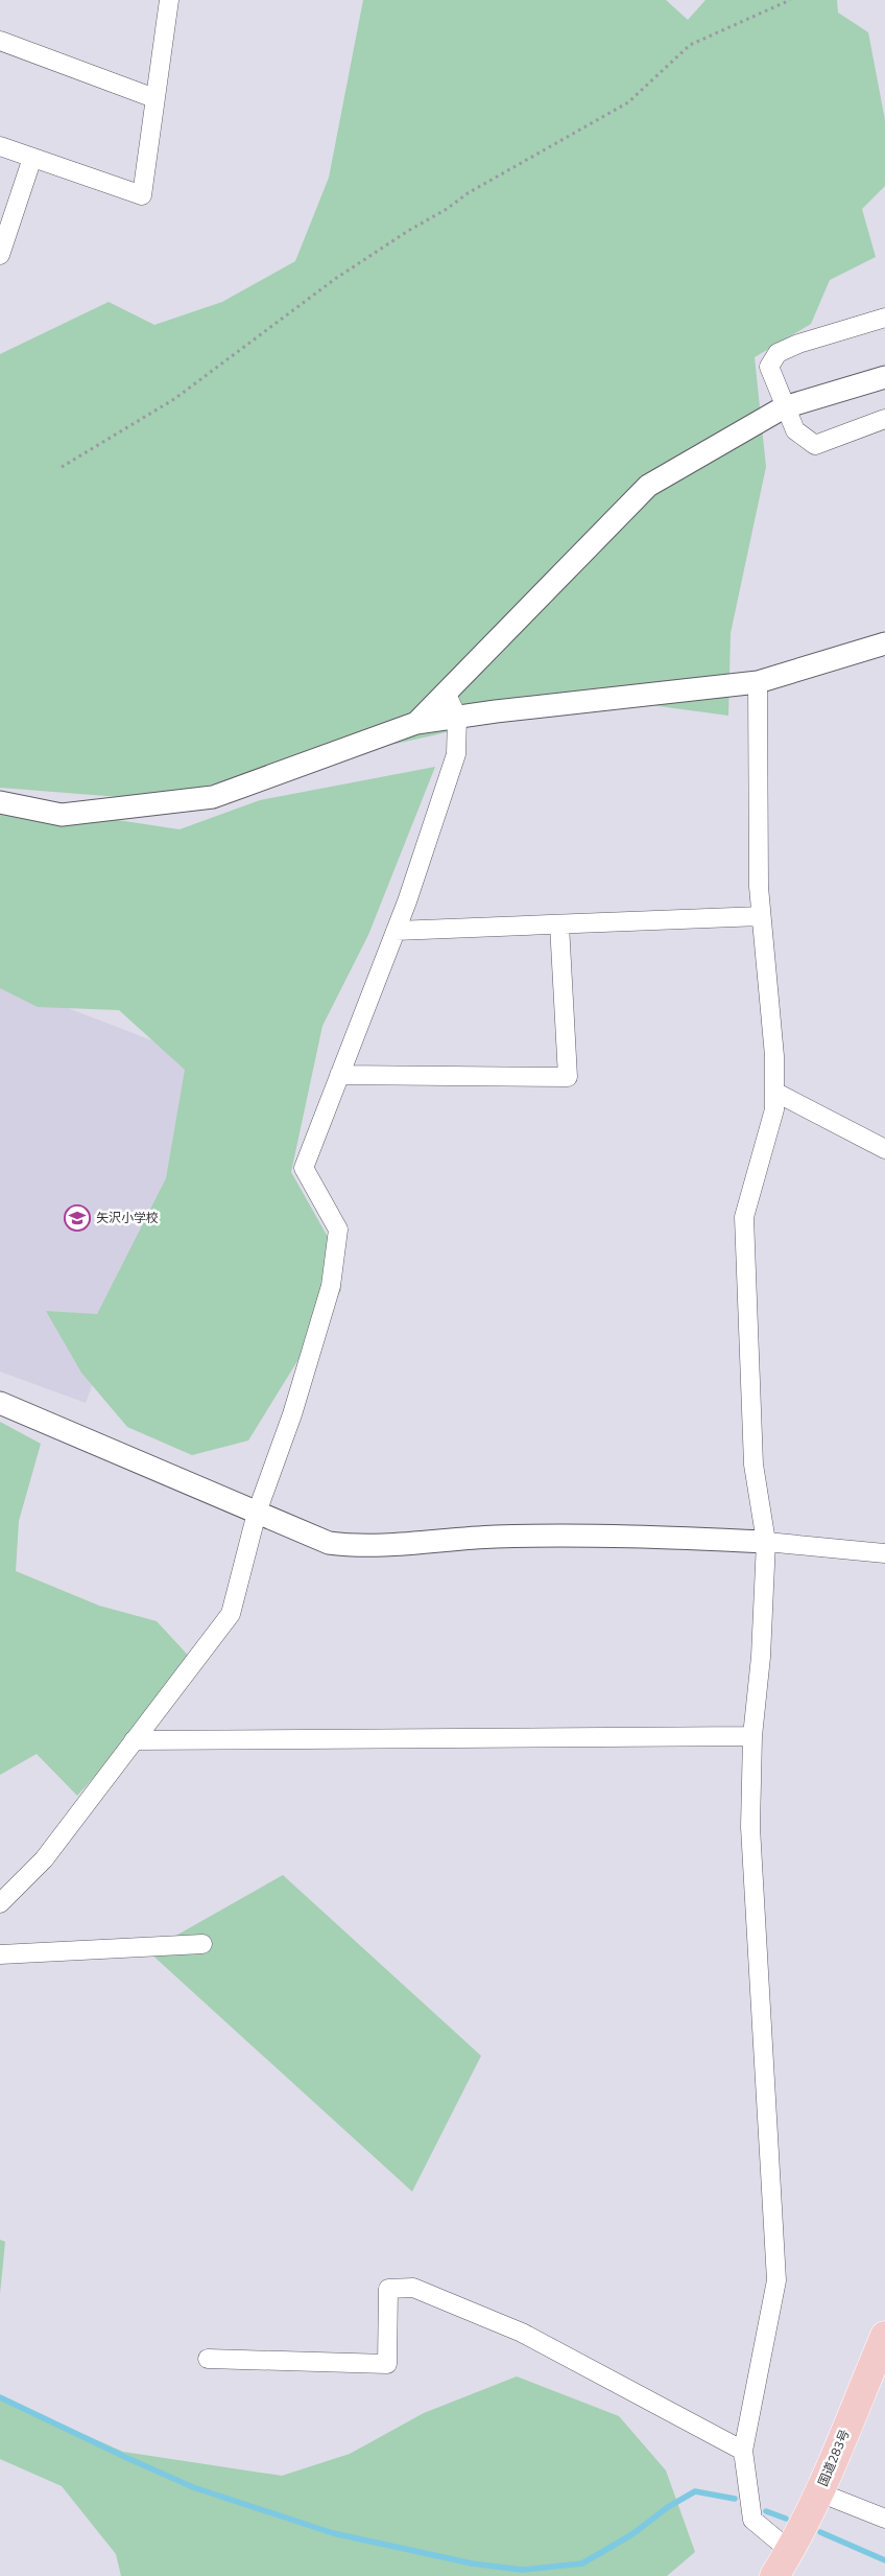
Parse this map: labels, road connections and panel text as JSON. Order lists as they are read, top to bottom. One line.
{"streets":{"highway":["国道283号"]},"places":{"school or university":["矢沢小学校"]}}
